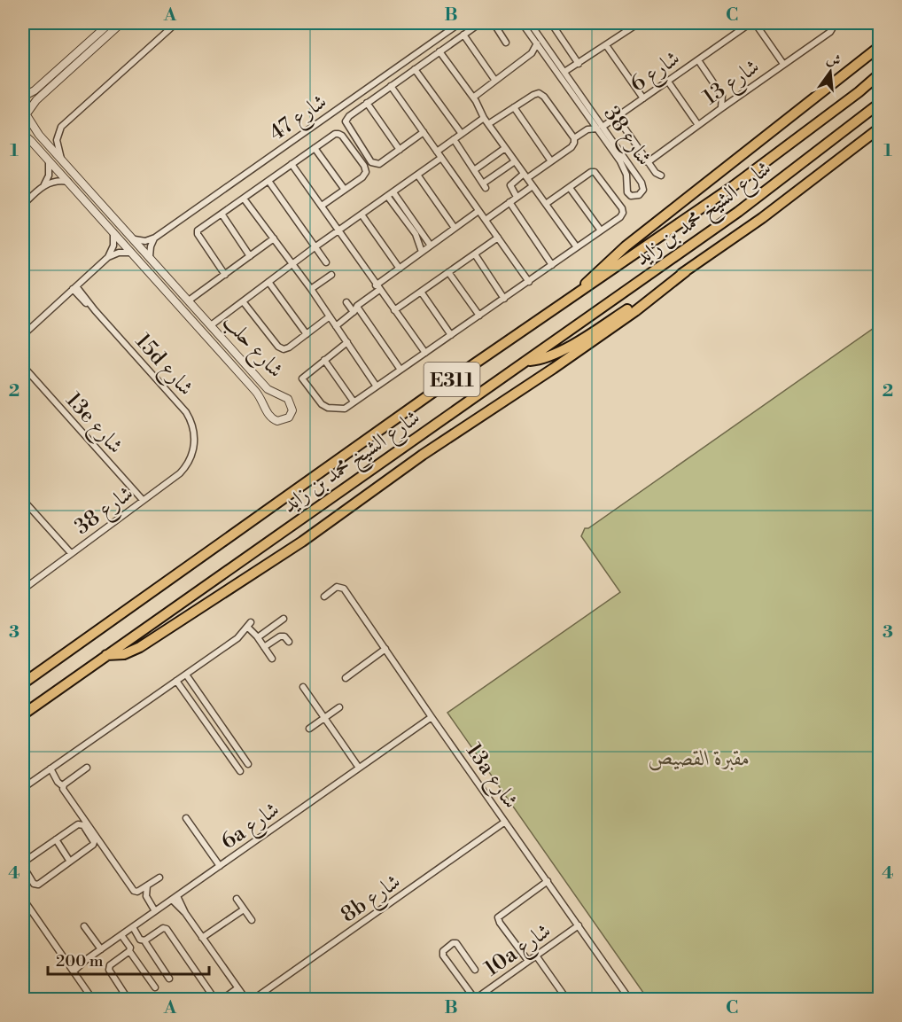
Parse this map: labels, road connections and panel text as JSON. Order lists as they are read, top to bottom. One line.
{"streets":{"highway":["شارع الشيخ محمد بن زايد","E311"],"street":["شارع 6","شارع 13","شارع 47","شارع 38","شارع حلب","15d شارع","13e شارع","13a شارع","6a شارع","8b شارع","10a شارع"]},"crossings":[["شارع 6","شارع 38"],["شارع 38","15d شارع"],["شارع 38","13e شارع"],["13a شارع","6a شارع"],["13a شارع","8b شارع"],["13a شارع","10a شارع"]],"parks":["مقبرة القصيص"],"scale_bar":"200 m","north":"top","grid":{"columns":["A","B","C"],"rows":["1","2","3","4"]}}
